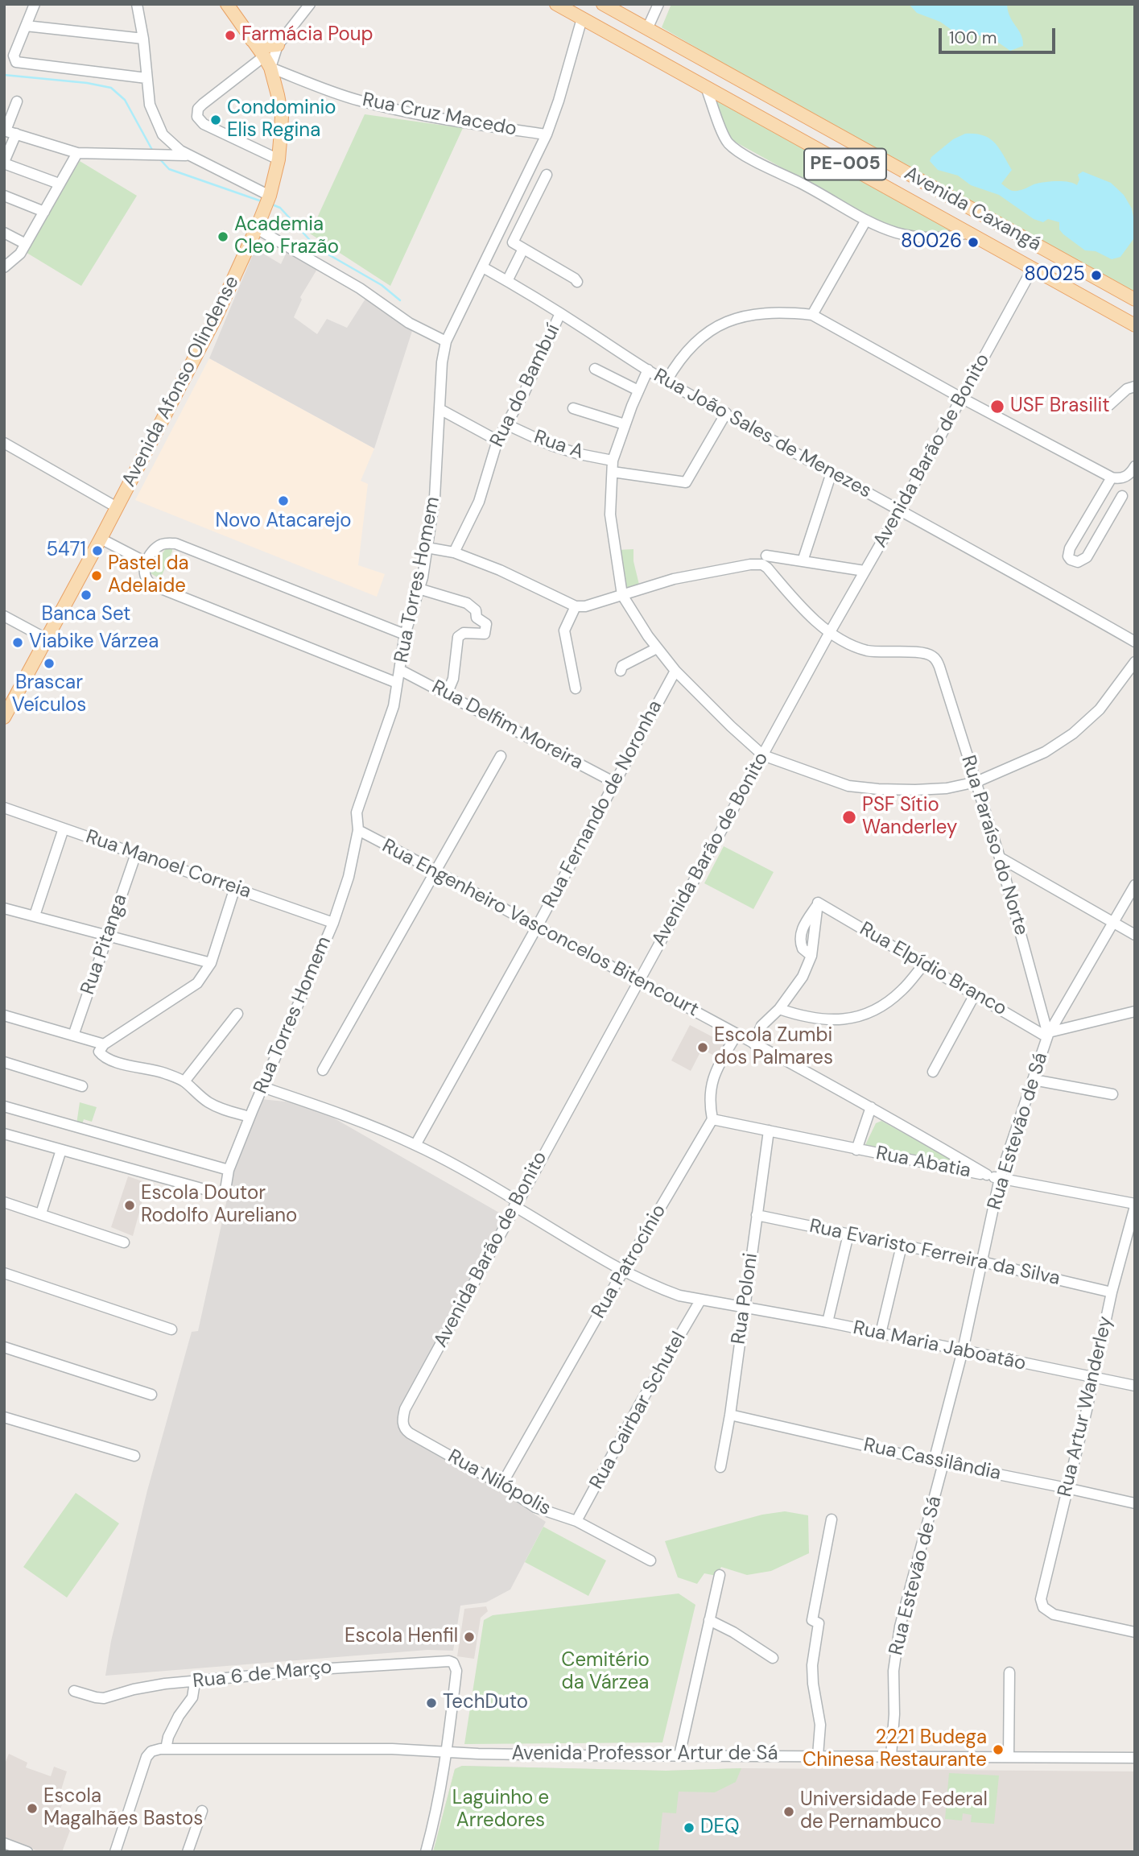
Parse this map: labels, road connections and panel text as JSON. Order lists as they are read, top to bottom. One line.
{"streets":{"main road":["PE-005","Avenida Caxangá","Avenida Afonso Olindense"],"street":["Rua Cruz Macedo","Rua do Bambuí","Rua João Sales de Menezes","Rua A","Avenida Barão de Bonito","Rua Torres Homem","Rua Delfim Moreira","Rua Fernando de Noronha","Rua Paraíso do Norte","Rua Manoel Correia","Rua Engenheiro Vasconcelos Bitencourt","Rua Pitanga","Rua Elpídio Branco","Rua Estevão de Sá","Rua Abatia","Rua Evaristo Ferreira da Silva","Rua Patrocínio","Rua Poloni","Rua Maria Jaboatão","Rua Artur Wanderley","Rua Cairbar Schutel","Rua Cassilândia","Rua Nilópolis","Rua 6 de Março","Avenida Professor Artur de Sá"]},"crossings":[["Rua Cruz Macedo","Avenida Afonso Olindense"],["Rua Cruz Macedo","Rua Torres Homem"],["Avenida Caxangá","Avenida Barão de Bonito"],["Avenida Caxangá","Rua Torres Homem"],["Rua do Bambuí","Rua João Sales de Menezes"],["Rua do Bambuí","Rua A"],["Rua João Sales de Menezes","Avenida Barão de Bonito"],["Rua João Sales de Menezes","Rua Torres Homem"],["Avenida Barão de Bonito","Rua Paraíso do Norte"],["Avenida Barão de Bonito","Rua Engenheiro Vasconcelos Bitencourt"],["Avenida Barão de Bonito","Rua Maria Jaboatão"],["Avenida Barão de Bonito","Rua Nilópolis"],["Rua Torres Homem","Rua Delfim Moreira"],["Rua Torres Homem","Rua Manoel Correia"],["Rua Torres Homem","Rua Engenheiro Vasconcelos Bitencourt"],["Rua Torres Homem","Rua Maria Jaboatão"],["Rua Delfim Moreira","Rua Fernando de Noronha"],["Rua Fernando de Noronha","Rua Engenheiro Vasconcelos Bitencourt"],["Rua Fernando de Noronha","Rua Maria Jaboatão"],["Rua Paraíso do Norte","Rua Elpídio Branco"],["Rua Paraíso do Norte","Rua Estevão de Sá"],["Rua Manoel Correia","Rua Pitanga"],["Rua Engenheiro Vasconcelos Bitencourt","Rua Abatia"],["Rua Elpídio Branco","Rua Estevão de Sá"],["Rua Estevão de Sá","Rua Abatia"],["Rua Estevão de Sá","Rua Evaristo Ferreira da Silva"],["Rua Estevão de Sá","Rua Maria Jaboatão"],["Rua Estevão de Sá","Rua Cassilândia"],["Rua Estevão de Sá","Avenida Professor Artur de Sá"],["Rua Abatia","Rua Patrocínio"],["Rua Abatia","Rua Poloni"],["Rua Abatia","Rua Artur Wanderley"],["Rua Evaristo Ferreira da Silva","Rua Poloni"],["Rua Evaristo Ferreira da Silva","Rua Artur Wanderley"],["Rua Patrocínio","Rua Maria Jaboatão"],["Rua Patrocínio","Rua Nilópolis"],["Rua Poloni","Rua Maria Jaboatão"],["Rua Poloni","Rua Cassilândia"],["Rua Maria Jaboatão","Rua Artur Wanderley"],["Rua Maria Jaboatão","Rua Cairbar Schutel"],["Rua Artur Wanderley","Rua Cassilândia"],["Rua Cairbar Schutel","Rua Nilópolis"],["Rua 6 de Março","Avenida Professor Artur de Sá"]],"parks":["Cemitério da Várzea","Laguinho e Arredores"],"places":["Farmácia Poup","Condominio Elis Regina","Academia Cleo Frazão","80026","80025","USF Brasilit","Novo Atacarejo","5471","Pastel da Adelaide","Banca Set","Viabike Várzea","Brascar Veículos","PSF Sítio Wanderley","Escola Zumbi dos Palmares","Escola Doutor Rodolfo Aureliano","Escola Henfil","TechDuto","2221 Budega Chinesa Restaurante","Escola Magalhães Bastos","Universidade Federal de Pernambuco","DEQ"],"scale_bar":"100 m"}
